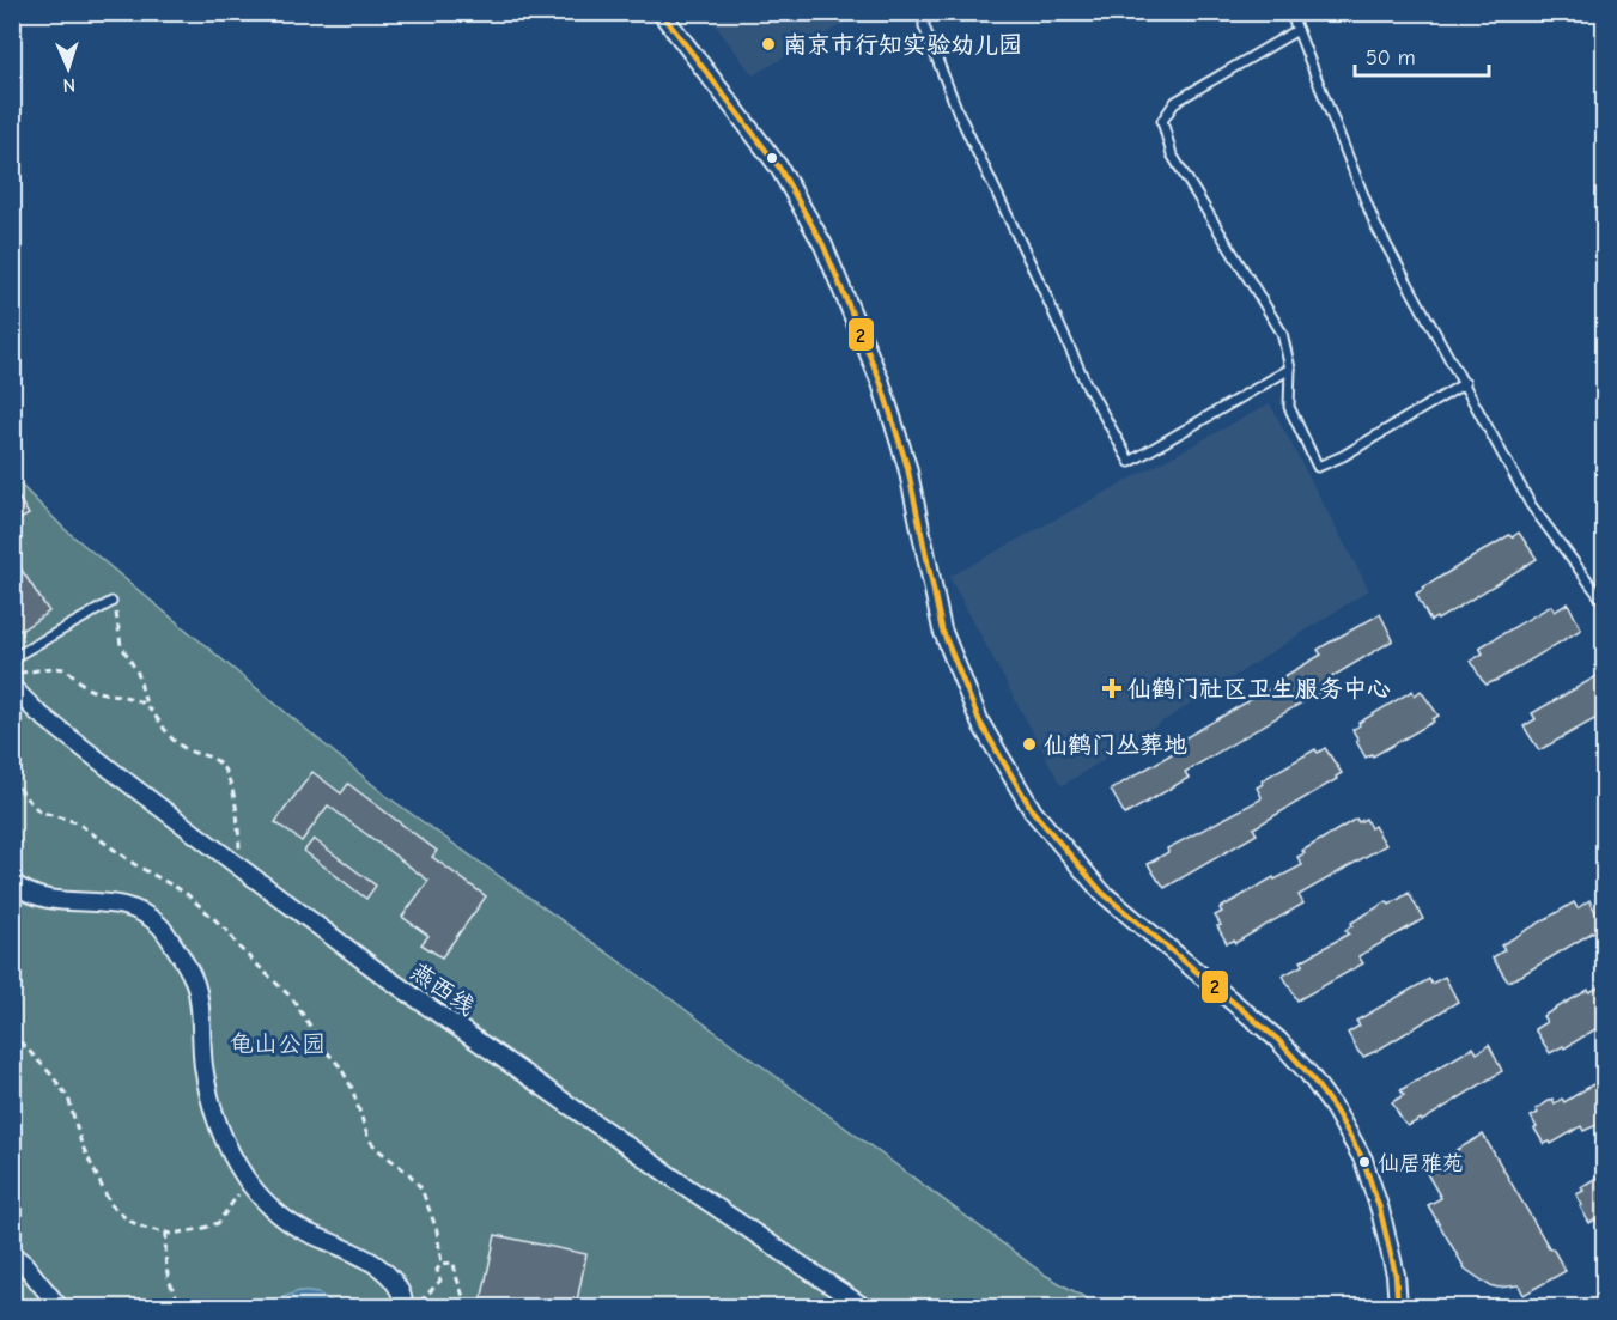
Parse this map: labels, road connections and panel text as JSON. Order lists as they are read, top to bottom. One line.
{"streets":{"street":["燕西线"]},"parks":["龟山公园"],"places":{"other":["南京市行知实验幼儿园","仙鹤门丛葬地","仙居雅苑"],"health":["仙鹤门社区卫生服务中心"]},"lines":["transit line 2"],"scale_bar":"50 m","north":"bottom"}
